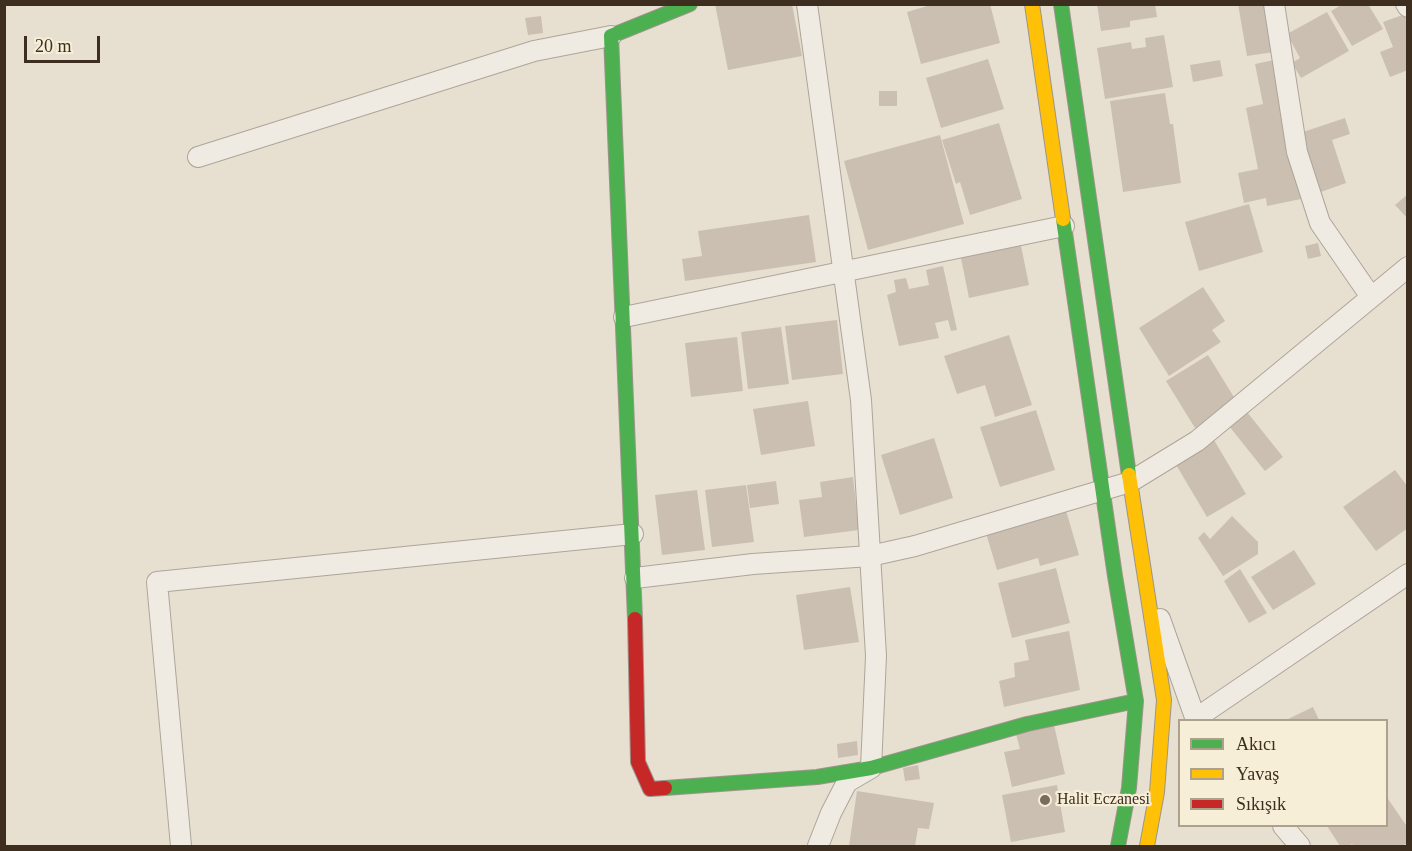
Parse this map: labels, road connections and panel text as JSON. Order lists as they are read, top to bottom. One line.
{"places":["Halit Eczanesi"],"legend":["Akıcı","Yavaş","Sıkışık"],"scale_bar":"20 m"}
